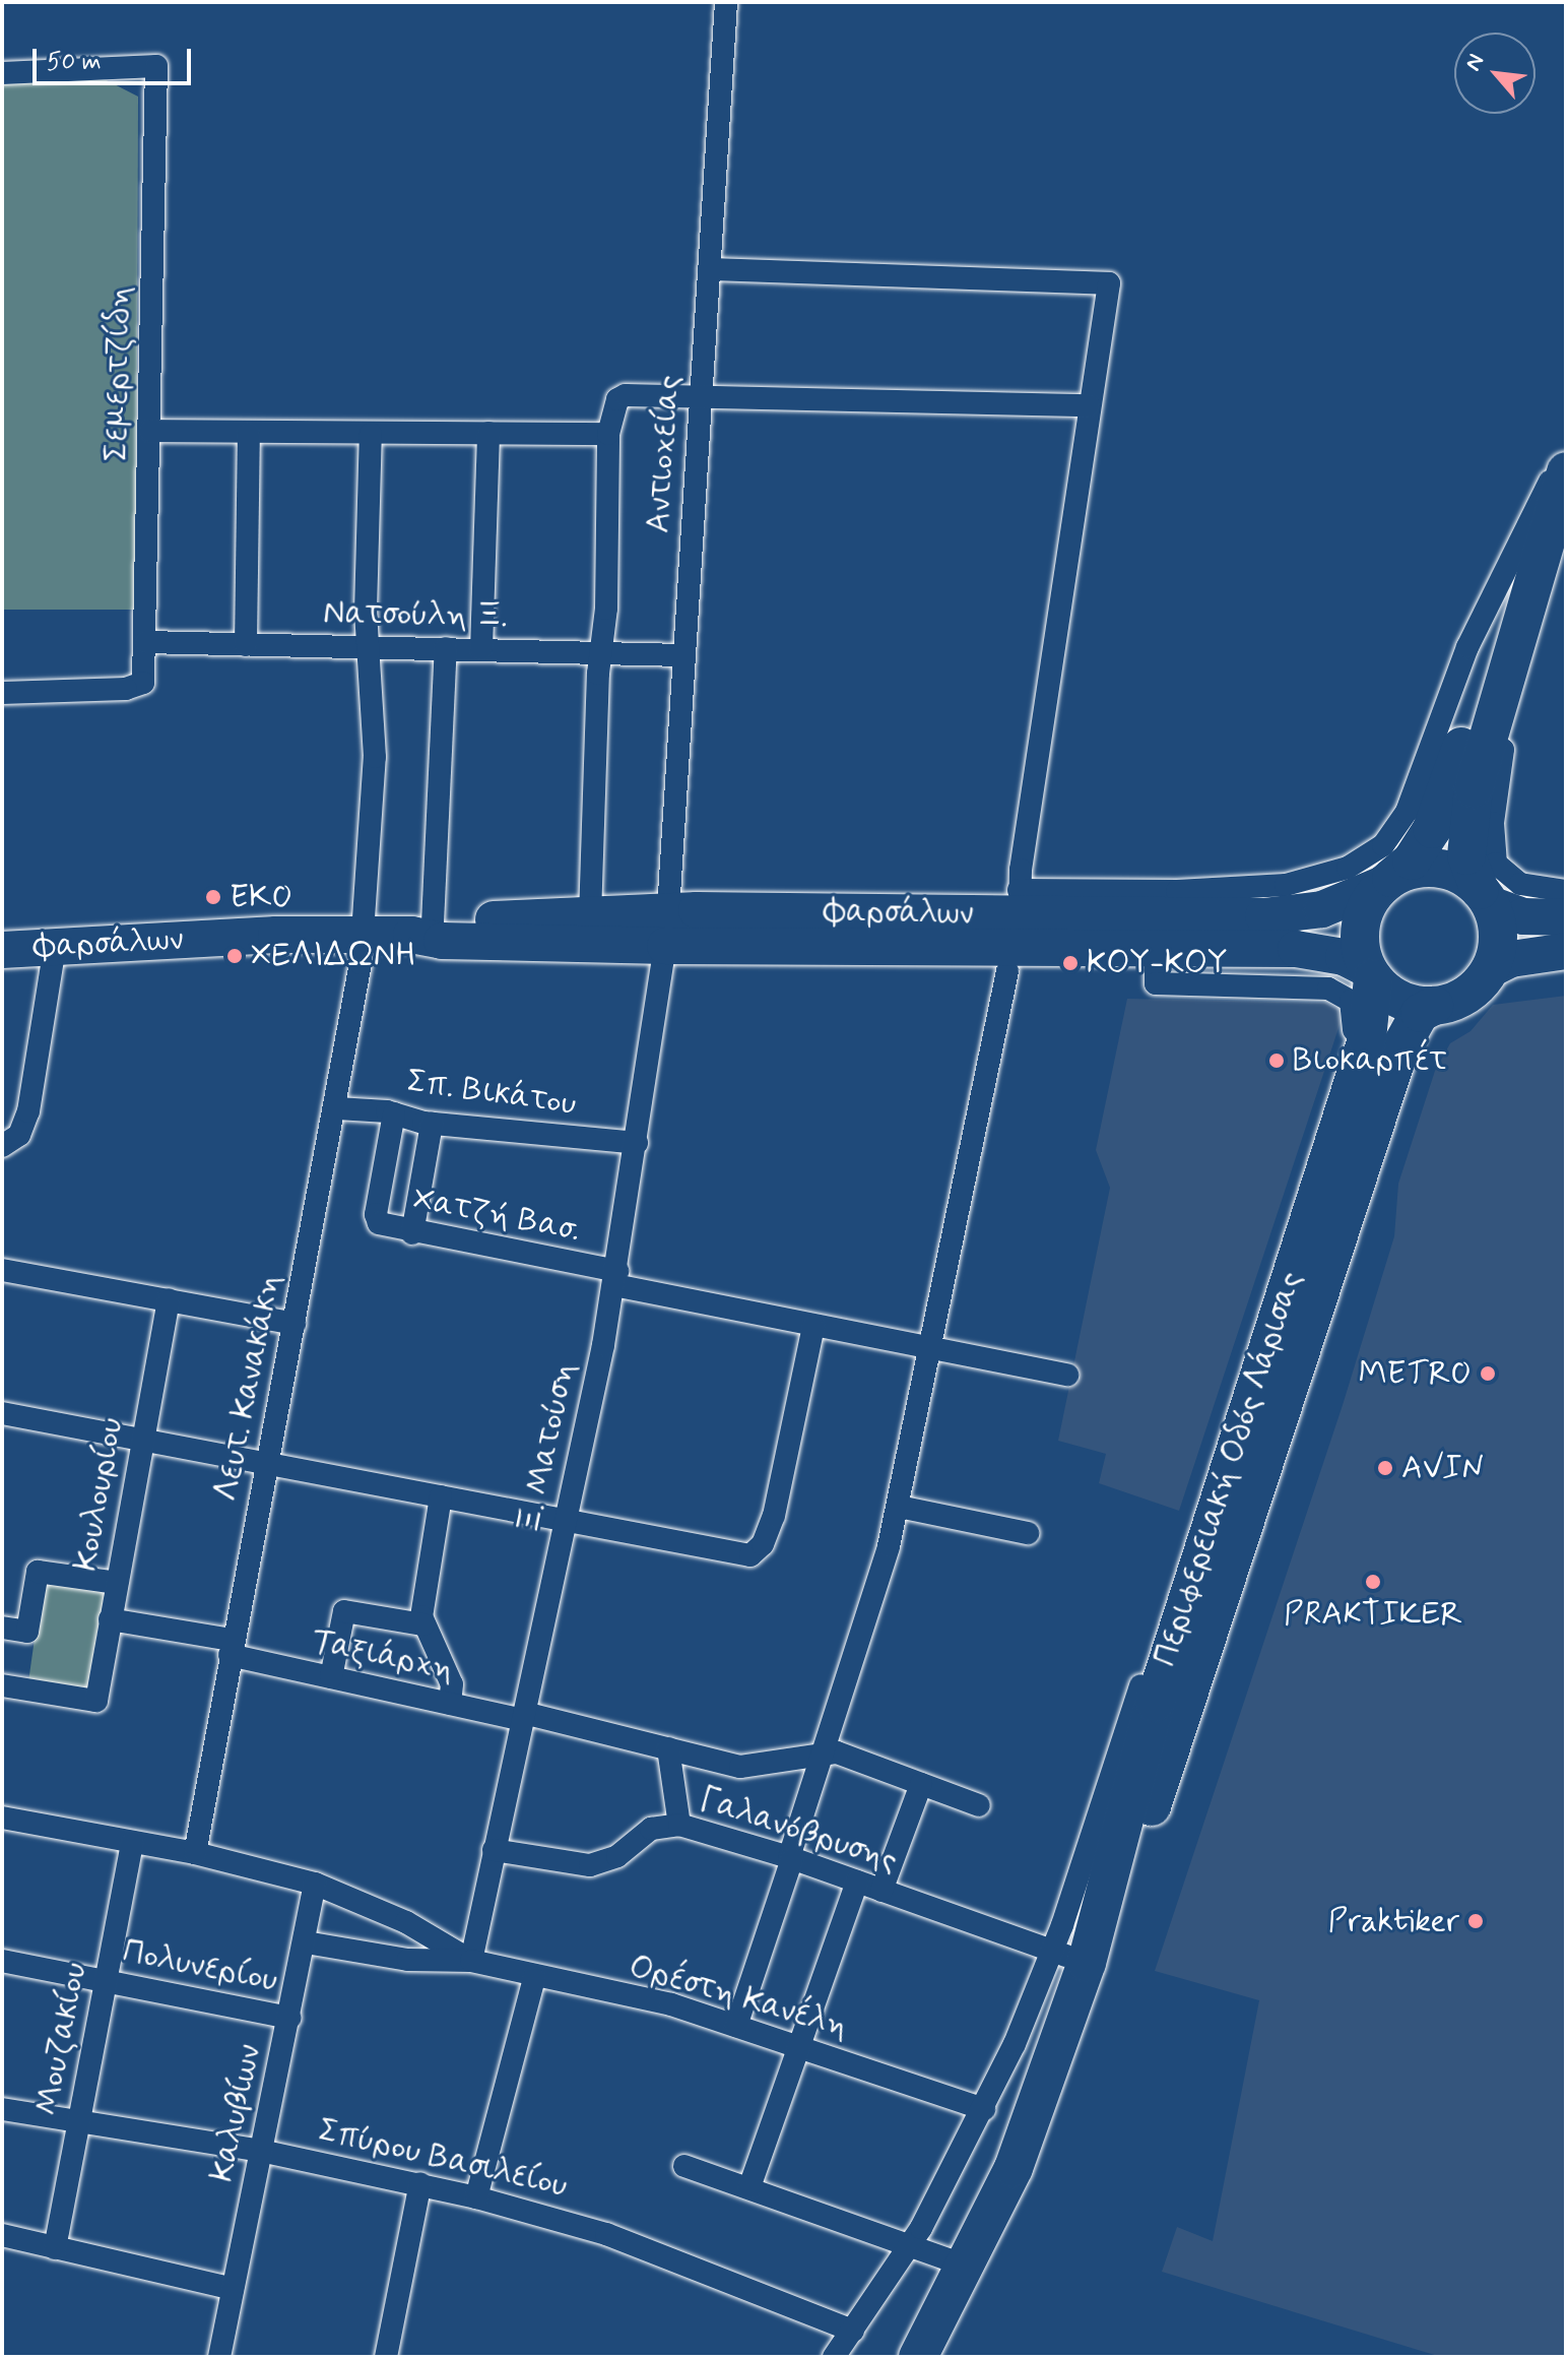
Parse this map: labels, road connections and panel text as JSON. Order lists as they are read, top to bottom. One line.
{"streets":{"highway":["Περιφερειακή Οδός Λάρισας"],"main road":["Φαρσάλων"],"street":["Σεμερτζίδη","Αντιοχείας","Νατσούλη Ξ.","Σπ. Βικάτου","Χατζή Βασ.","Λευτ. Κανακάκη","Ξ. Ματούση","Κουλουρίου","Ταξιάρχη","Γαλανόβρυσης","Πολυνερίου","Ορέστη Κανέλη","Μουζακίου","Καλυβίων","Σπύρου Βασιλείου"]},"crossings":[["Σεμερτζίδη","Νατσούλη Ξ."],["Αντιοχείας","Νατσούλη Ξ."],["Αντιοχείας","Φαρσάλων"],["Νατσούλη Ξ.","Λευτ. Κανακάκη"],["Φαρσάλων","Λευτ. Κανακάκη"],["Φαρσάλων","Ξ. Ματούση"],["Φαρσάλων","Περιφερειακή Οδός Λάρισας"],["Σπ. Βικάτου","Χατζή Βασ."],["Σπ. Βικάτου","Λευτ. Κανακάκη"],["Σπ. Βικάτου","Ξ. Ματούση"],["Χατζή Βασ.","Ξ. Ματούση"],["Λευτ. Κανακάκη","Ταξιάρχη"],["Λευτ. Κανακάκη","Ορέστη Κανέλη"],["Ξ. Ματούση","Ταξιάρχη"],["Ξ. Ματούση","Γαλανόβρυσης"],["Ξ. Ματούση","Ορέστη Κανέλη"],["Περιφερειακή Οδός Λάρισας","Γαλανόβρυσης"],["Κουλουρίου","Ταξιάρχη"],["Πολυνερίου","Μουζακίου"],["Πολυνερίου","Καλυβίων"],["Ορέστη Κανέλη","Μουζακίου"],["Ορέστη Κανέλη","Καλυβίων"],["Μουζακίου","Σπύρου Βασιλείου"],["Καλυβίων","Σπύρου Βασιλείου"]],"places":["EKO","ΧΕΛΙΔΩΝΗ","ΚΟΥ-ΚΟΥ","Βιοκαρπέτ","METRO","AVIN","PRAKTIKER","Praktiker"],"scale_bar":"50 m","north":"top left"}
